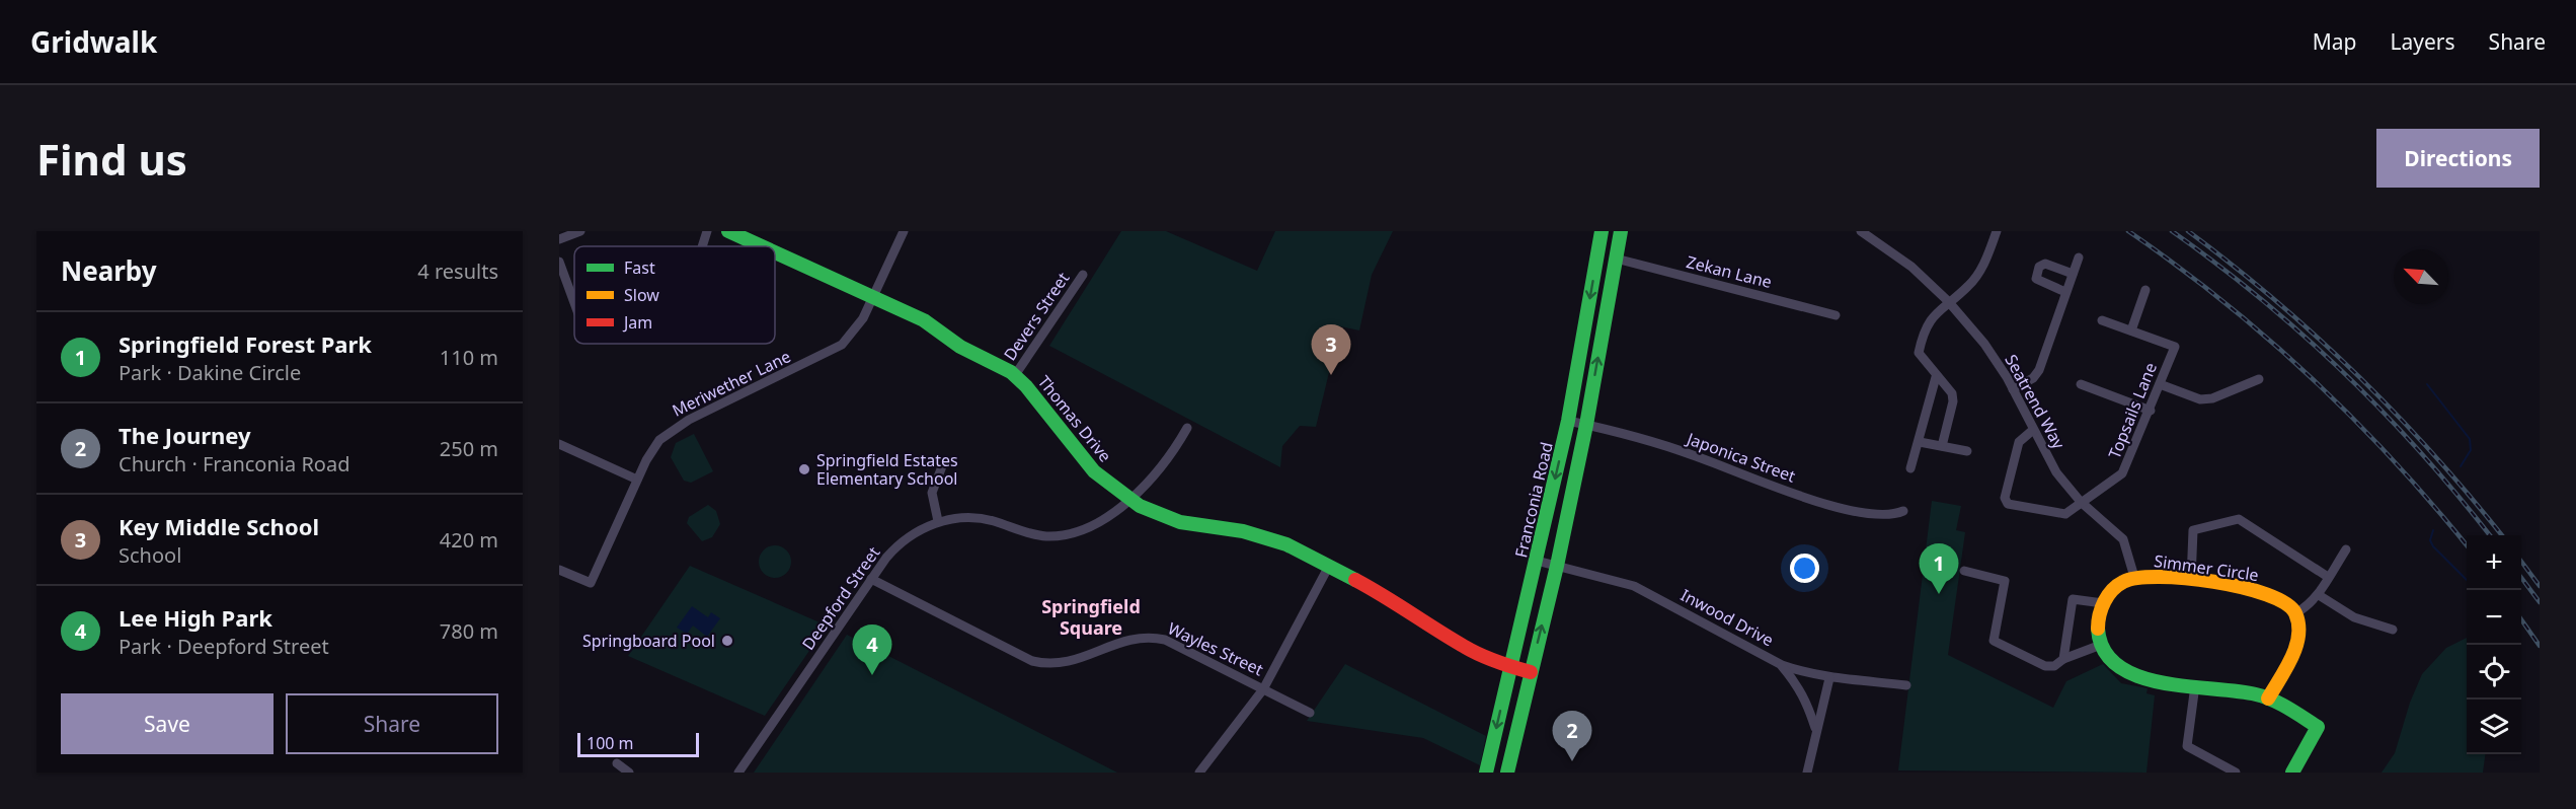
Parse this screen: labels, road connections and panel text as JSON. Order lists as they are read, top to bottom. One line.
{"streets":{"street":["Zekan Lane","Devers Street","Meriwether Lane","Seatrend Way","Topsails Lane","Thomas Drive","Japonica Street","Franconia Road","Simmer Circle","Deepford Street","Inwood Drive","Wayles Street"]},"crossings":[["Devers Street","Thomas Drive"],["Meriwether Lane","Thomas Drive"],["Seatrend Way","Topsails Lane"],["Seatrend Way","Simmer Circle"],["Thomas Drive","Franconia Road"],["Thomas Drive","Deepford Street"],["Japonica Street","Franconia Road"],["Franconia Road","Inwood Drive"],["Deepford Street","Wayles Street"]],"districts":["Springfield Square"],"places":["Springfield Estates Elementary School","Springboard Pool"],"legend":["Fast","Slow","Jam"],"scale_bar":"100 m","north":"top left","page":{"header":"Gridwalk","nav":["Map","Layers","Share"],"buttons":["Directions",["Save","Share"]],"title":"Find us","heading":["Nearby","4 results"],"list":[{"mark":"1","name":"Springfield Forest Park","note":"Park · Dakine Circle","value":"110 m"},{"mark":"2","name":"The Journey","note":"Church · Franconia Road","value":"250 m"},{"mark":"3","name":"Key Middle School","note":"School","value":"420 m"},{"mark":"4","name":"Lee High Park","note":"Park · Deepford Street","value":"780 m"}],"pins":["3","1","4","2"],"map_buttons":["+","−"],"scale":"100 m"}}
